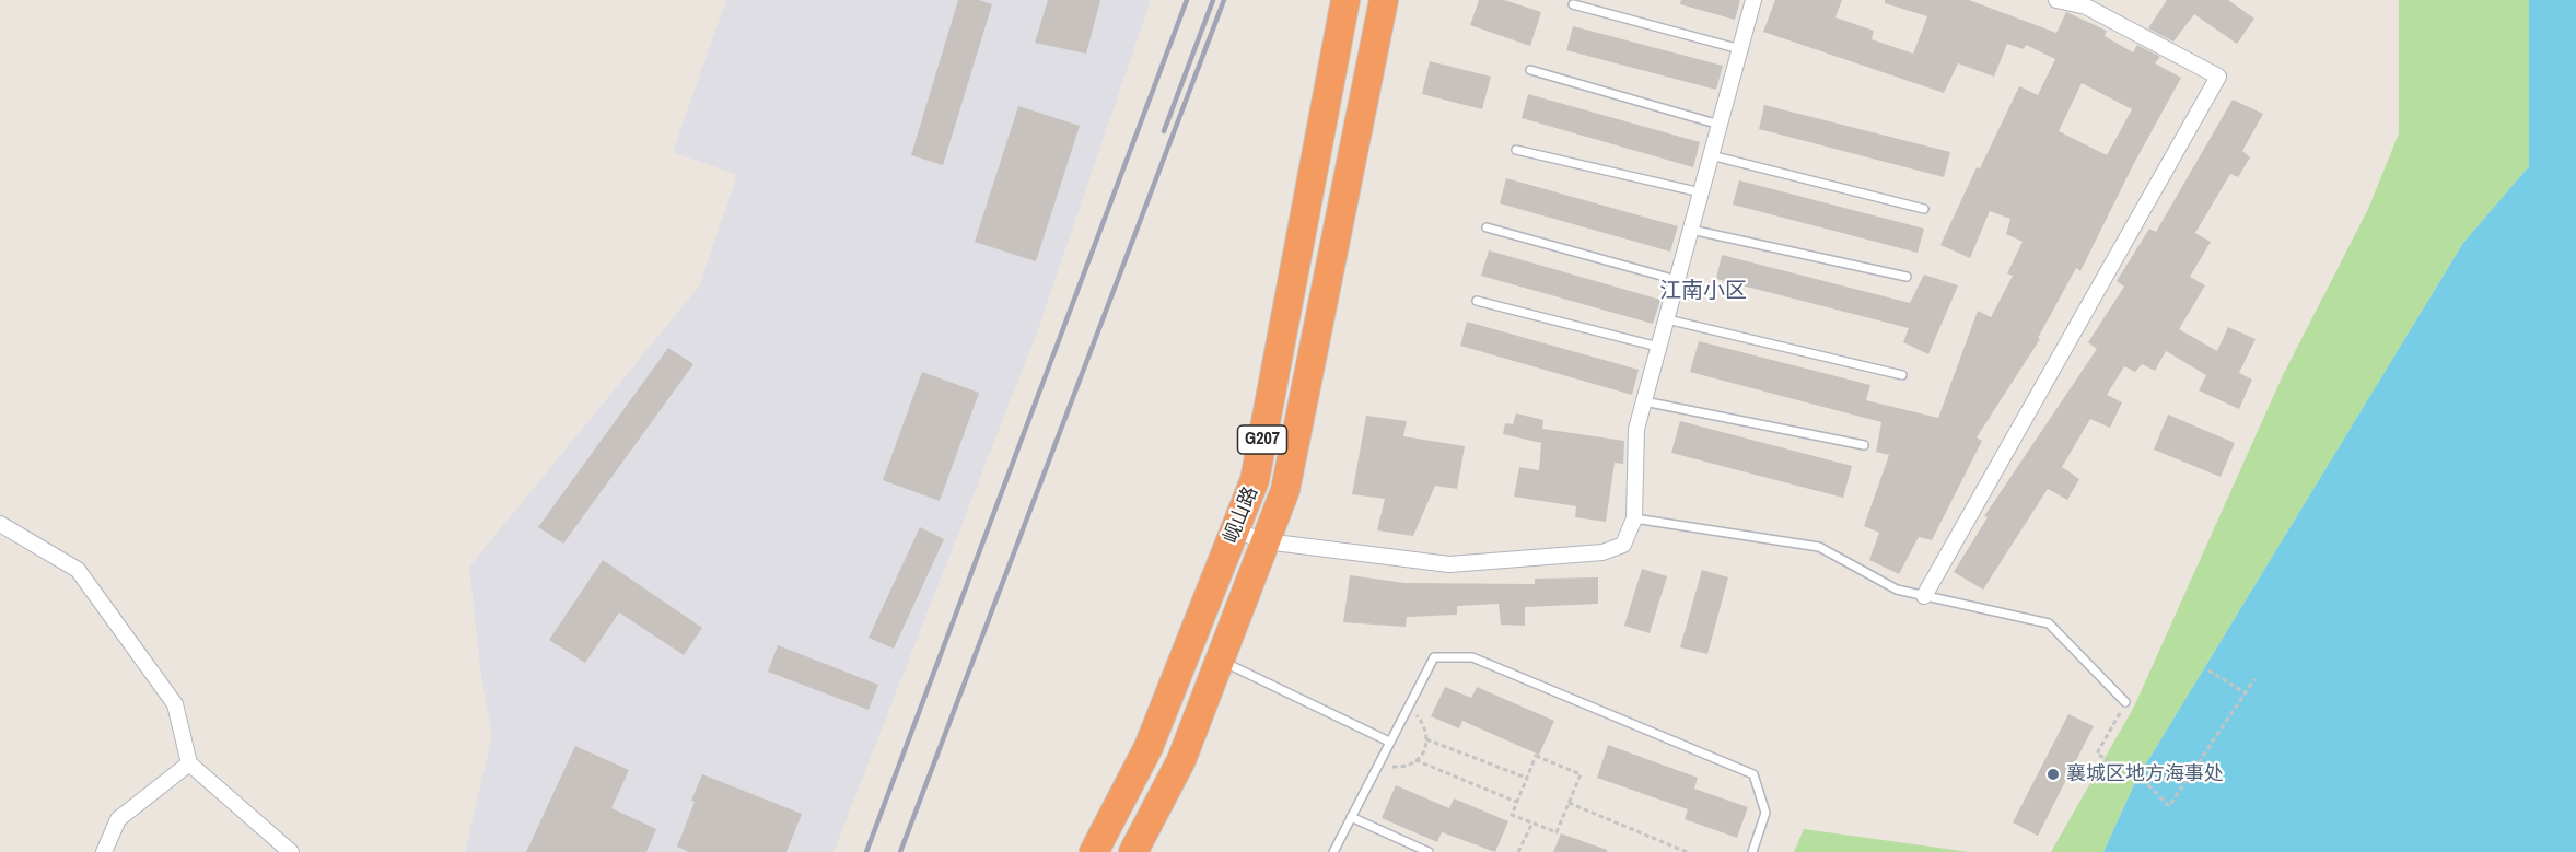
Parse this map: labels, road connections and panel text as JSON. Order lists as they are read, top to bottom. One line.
{"streets":{"highway":["G207","岘山路"]},"districts":["江南小区"],"places":["襄城区地方海事处"]}
